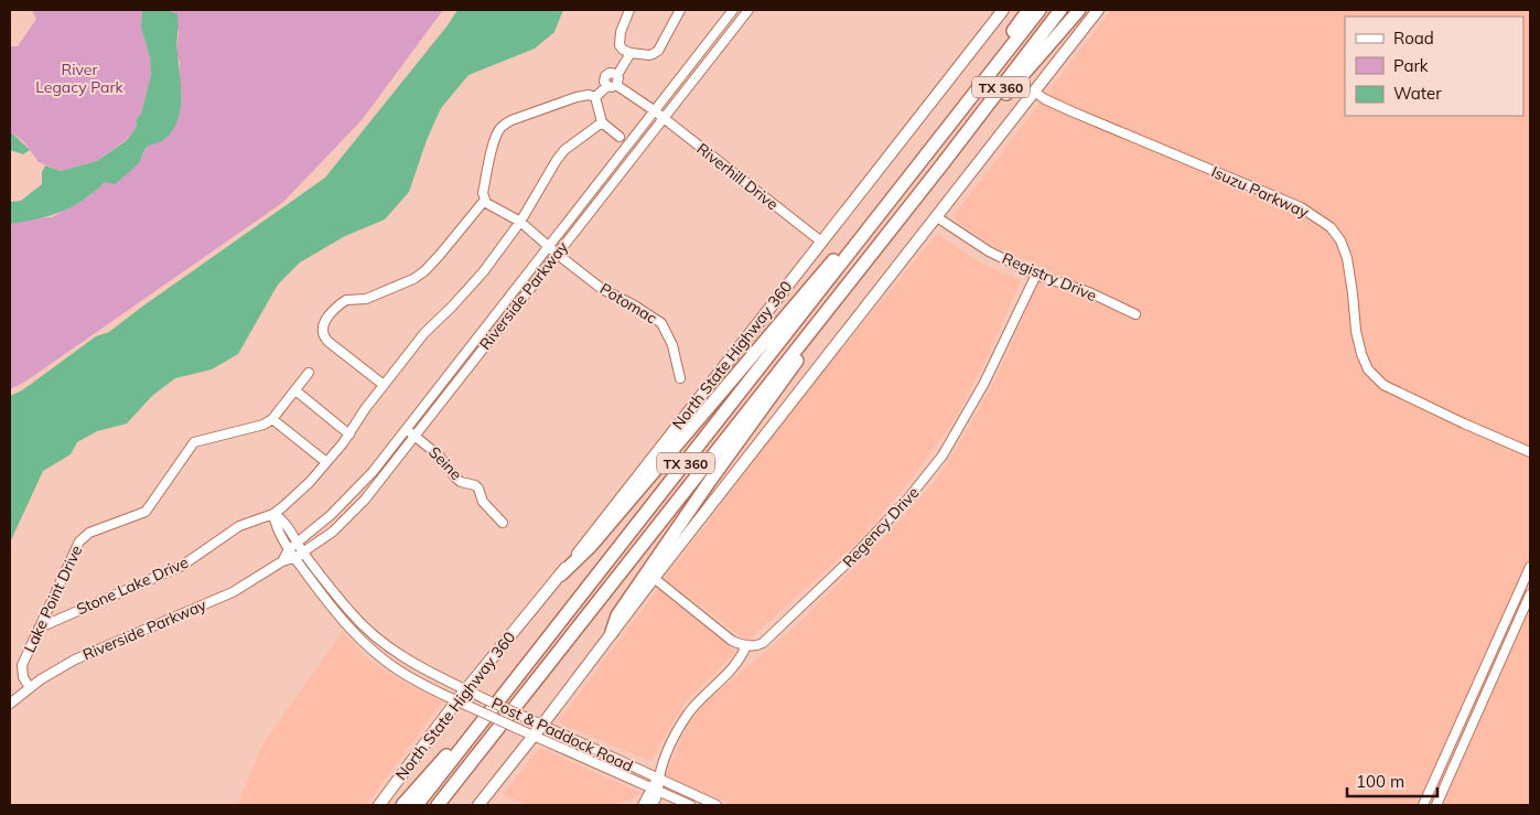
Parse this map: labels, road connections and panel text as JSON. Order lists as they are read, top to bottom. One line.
{"streets":{"highway":["TX 360"],"main road":["North State Highway 360"],"street":["Riverhill Drive","Isuzu Parkway","Registry Drive","Riverside Parkway","Potomac","Seine","Regency Drive","Stone Lake Drive","Lake Point Drive","Post & Paddock Road"]},"crossings":[["Riverhill Drive","Riverside Parkway"],["Riverhill Drive","North State Highway 360"],["Registry Drive","Regency Drive"],["Riverside Parkway","Potomac"],["Riverside Parkway","Seine"],["Riverside Parkway","Lake Point Drive"],["Riverside Parkway","Post & Paddock Road"],["Potomac","Stone Lake Drive"],["North State Highway 360","Post & Paddock Road"],["Stone Lake Drive","Lake Point Drive"],["Stone Lake Drive","Post & Paddock Road"]],"parks":["River Legacy Park"],"legend":["Road","Park","Water"],"scale_bar":"100 m"}
